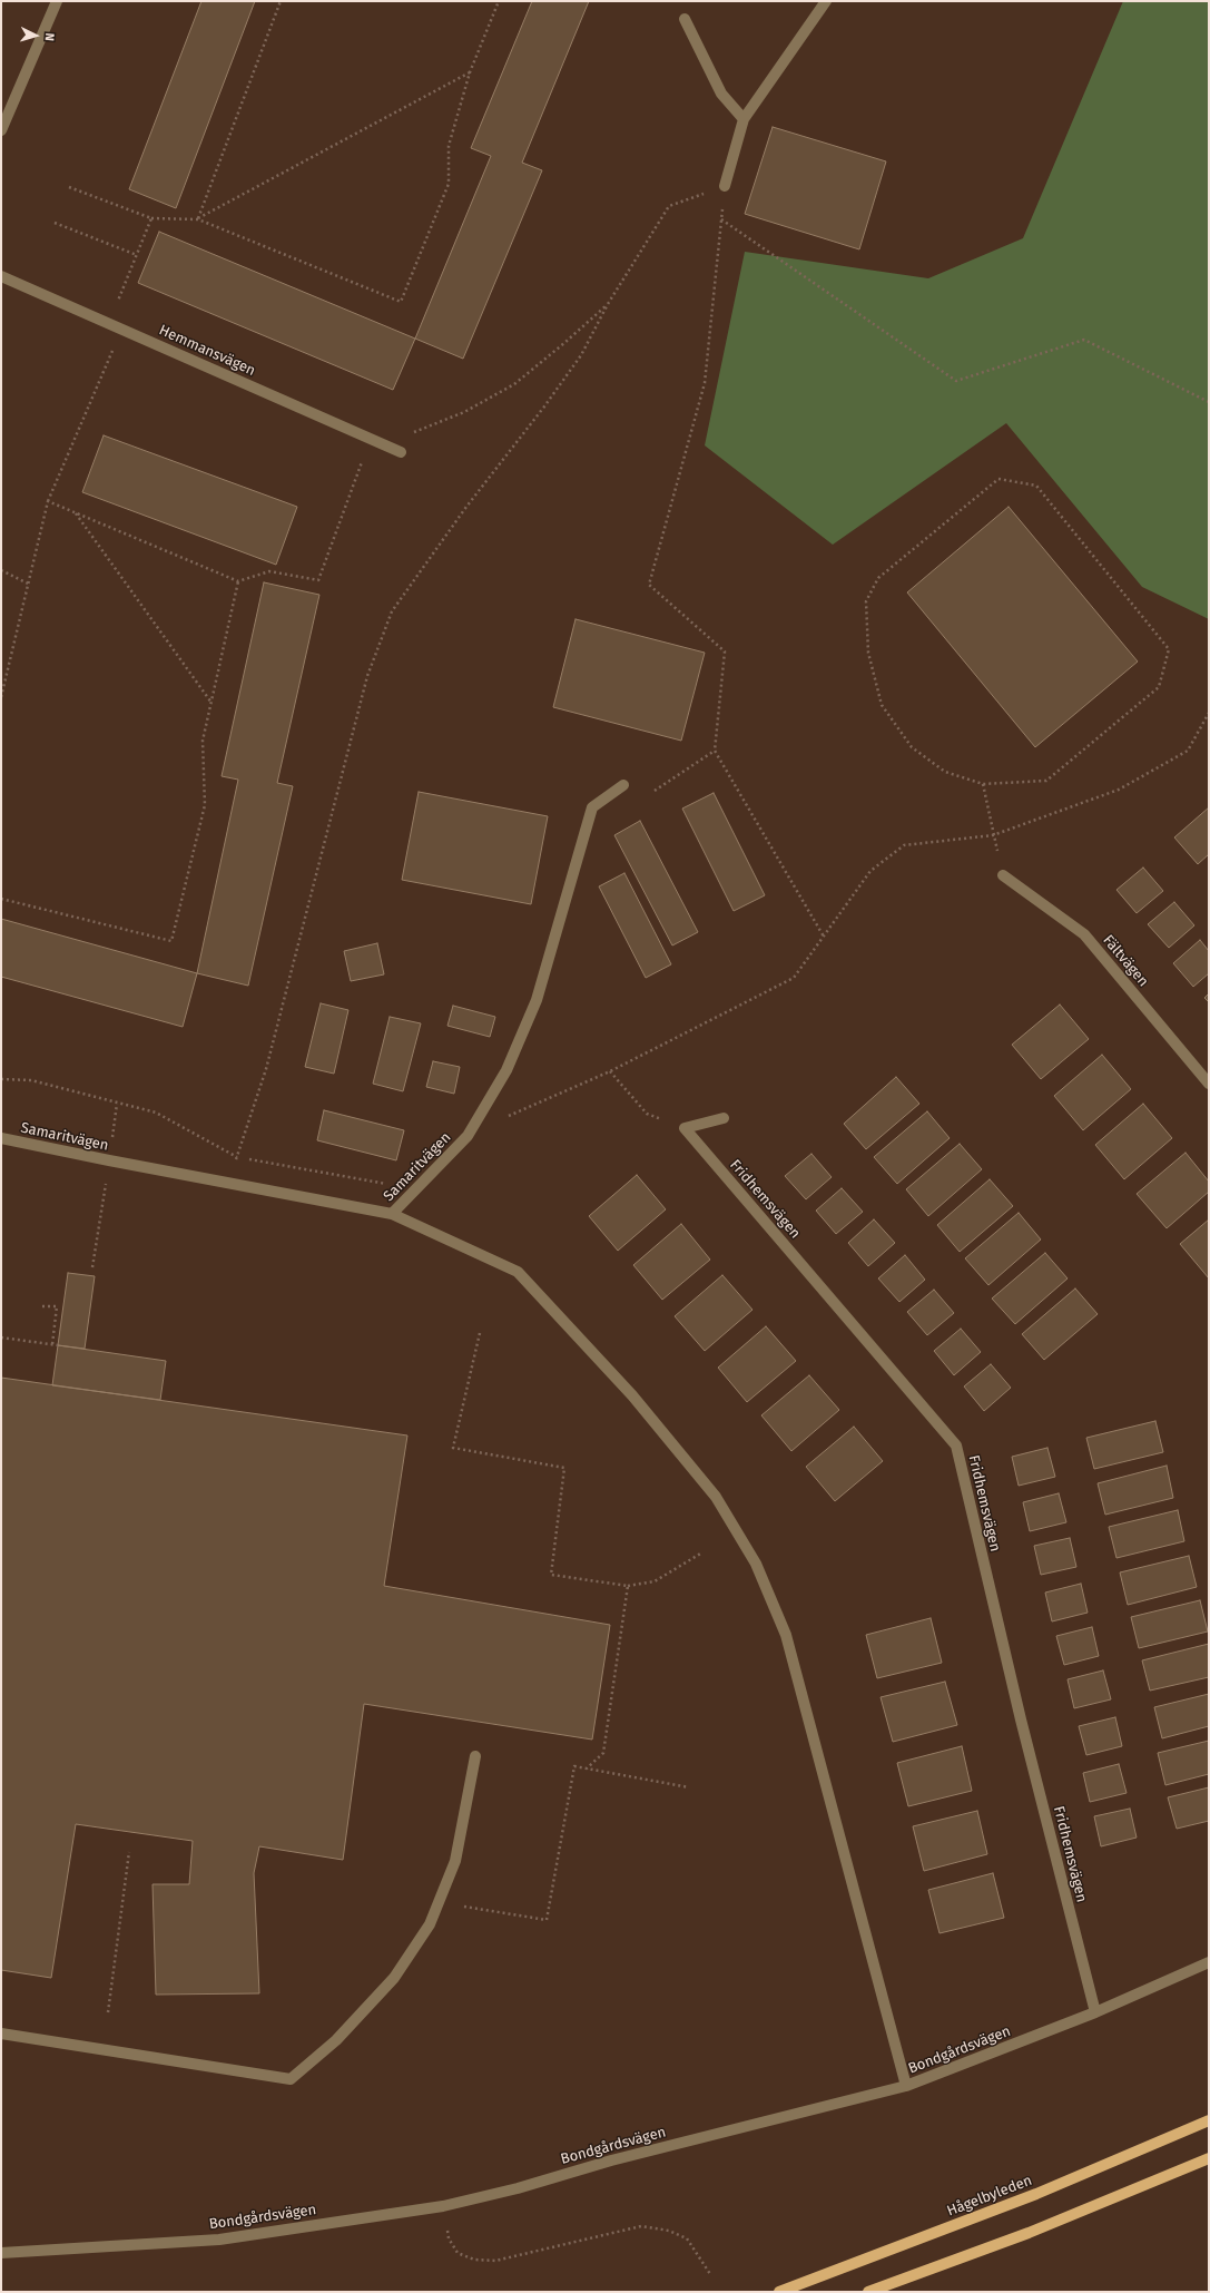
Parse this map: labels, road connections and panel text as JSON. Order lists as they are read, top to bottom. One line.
{"streets":{"main road":["Hågelbyleden"],"street":["Hemmansvägen","Fältvägen","Samaritvägen","Fridhemsvägen","Bondgårdsvägen"]},"crossings":[["Fridhemsvägen","Bondgårdsvägen"]],"north":"right"}
